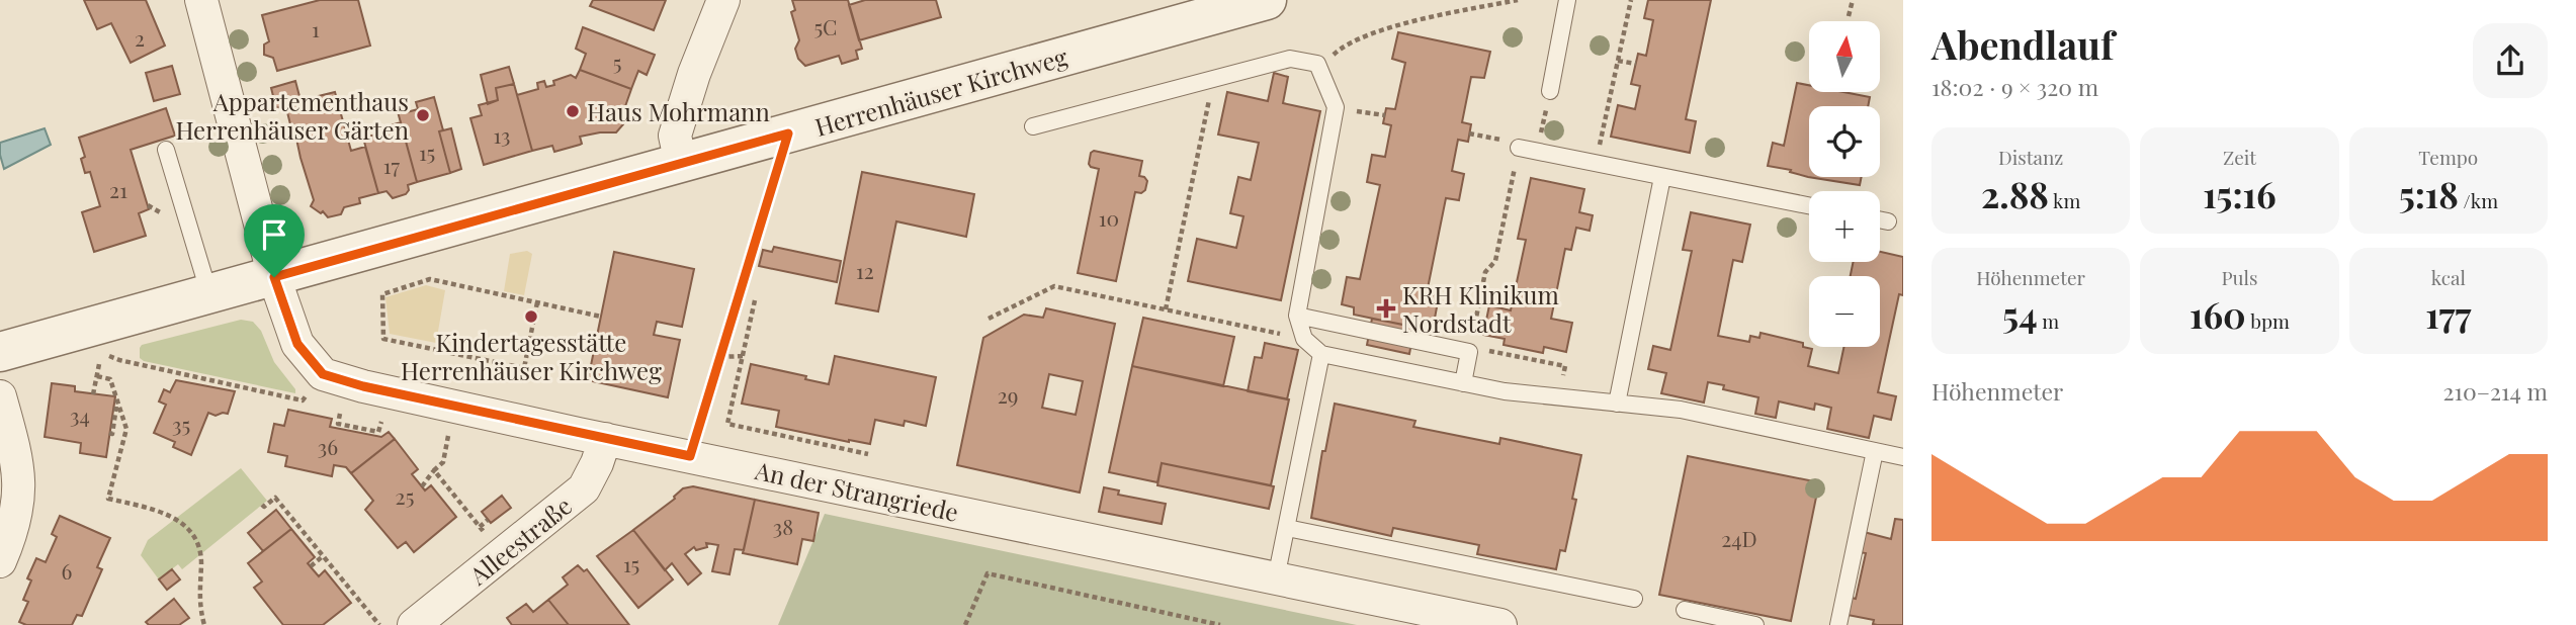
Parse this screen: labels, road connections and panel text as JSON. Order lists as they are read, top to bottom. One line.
{"streets":{"street":["Herrenhäuser Kirchweg","An der Strangriede","Alleestraße"]},"crossings":[["An der Strangriede","Alleestraße"]],"places":{"other":["Haus Mohrmann","Appartementhaus Herrenhäuser Gärten","Kindertagesstätte Herrenhäuser Kirchweg"],"health":["KRH Klinikum Nordstadt"]},"house_numbers":["5C","1","2","5","13","15","17","21","10","12","29","34","35","36","25","38","24D","15","6"],"north":"top","page":{"heading":["Abendlauf","18:02 · 9 × 320 m"],"map_buttons":["+","−"],"stats":[["Distanz","2.88 km"],["Zeit","15:16"],["Tempo","5:18 /km"],["Höhenmeter","54 m"],["Puls","160 bpm"],["kcal","177"]],"chart":["Höhenmeter","210–214 m"]}}
